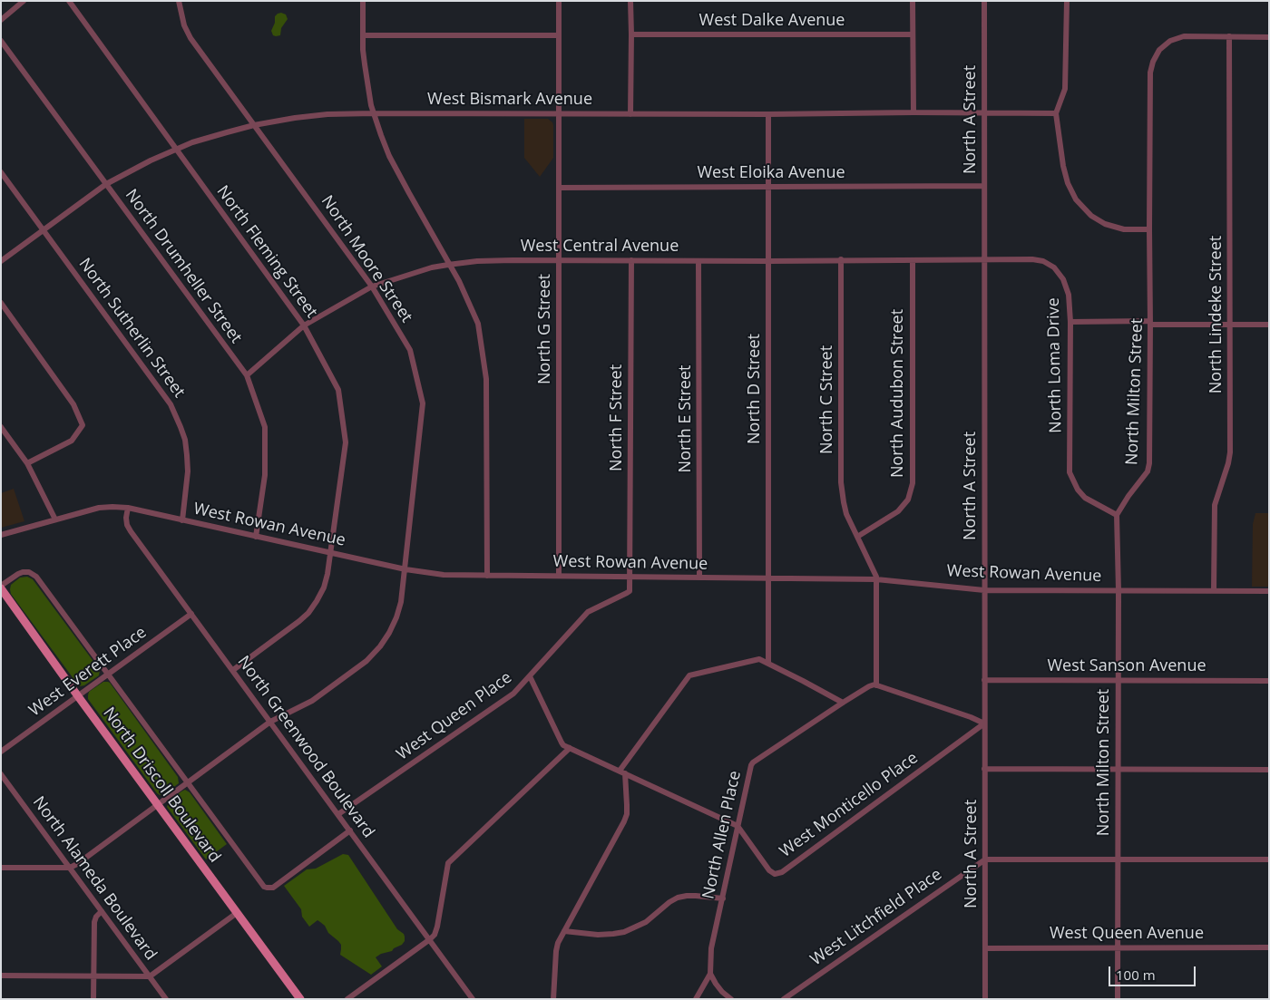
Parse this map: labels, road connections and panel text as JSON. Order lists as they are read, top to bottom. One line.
{"streets":{"main road":["North Driscoll Boulevard"],"street":["West Dalke Avenue","West Bismark Avenue","North A Street","West Eloika Avenue","West Central Avenue","North Fleming Street","North Moore Street","North Drumheller Street","North Lindeke Street","North Sutherlin Street","North G Street","North Loma Drive","North D Street","North Milton Street","North Audubon Street","North C Street","North F Street","North E Street","West Rowan Avenue","West Sanson Avenue","West Everett Place","West Queen Place","North Greenwood Boulevard","West Monticello Place","North Allen Place","North Alameda Boulevard","West Litchfield Place","West Queen Avenue"]},"crossings":[["West Bismark Avenue","North A Street"],["West Bismark Avenue","North Fleming Street"],["West Bismark Avenue","North Moore Street"],["West Bismark Avenue","North Drumheller Street"],["West Bismark Avenue","North Sutherlin Street"],["West Bismark Avenue","North G Street"],["West Bismark Avenue","North D Street"],["North A Street","West Eloika Avenue"],["North A Street","West Central Avenue"],["North A Street","North Loma Drive"],["North A Street","West Rowan Avenue"],["North A Street","West Sanson Avenue"],["North A Street","West Monticello Place"],["North A Street","West Litchfield Place"],["North A Street","West Queen Avenue"],["West Eloika Avenue","North G Street"],["West Eloika Avenue","North D Street"],["West Central Avenue","North Fleming Street"],["West Central Avenue","North Moore Street"],["West Central Avenue","North Drumheller Street"],["West Central Avenue","North G Street"],["West Central Avenue","North Loma Drive"],["West Central Avenue","North D Street"],["West Central Avenue","North Audubon Street"],["West Central Avenue","North C Street"],["West Central Avenue","North F Street"],["West Central Avenue","North E Street"],["North Fleming Street","West Rowan Avenue"],["North Fleming Street","North Greenwood Boulevard"],["North Moore Street","West Rowan Avenue"],["North Moore Street","North Greenwood Boulevard"],["North Moore Street","North Driscoll Boulevard"],["North Moore Street","North Alameda Boulevard"],["North Drumheller Street","West Rowan Avenue"],["North Lindeke Street","North Milton Street"],["North Lindeke Street","West Rowan Avenue"],["North Sutherlin Street","West Rowan Avenue"],["North G Street","West Rowan Avenue"],["North Loma Drive","North Milton Street"],["North D Street","West Rowan Avenue"],["North Milton Street","West Rowan Avenue"],["North Milton Street","West Sanson Avenue"],["North Milton Street","West Queen Avenue"],["North Audubon Street","North C Street"],["North F Street","West Rowan Avenue"],["North F Street","West Queen Place"],["North E Street","West Rowan Avenue"],["West Rowan Avenue","West Queen Place"],["West Rowan Avenue","North Greenwood Boulevard"],["West Everett Place","North Greenwood Boulevard"],["West Everett Place","North Driscoll Boulevard"],["West Queen Place","North Greenwood Boulevard"],["North Greenwood Boulevard","North Driscoll Boulevard"],["West Monticello Place","North Allen Place"]],"scale_bar":"100 m"}
